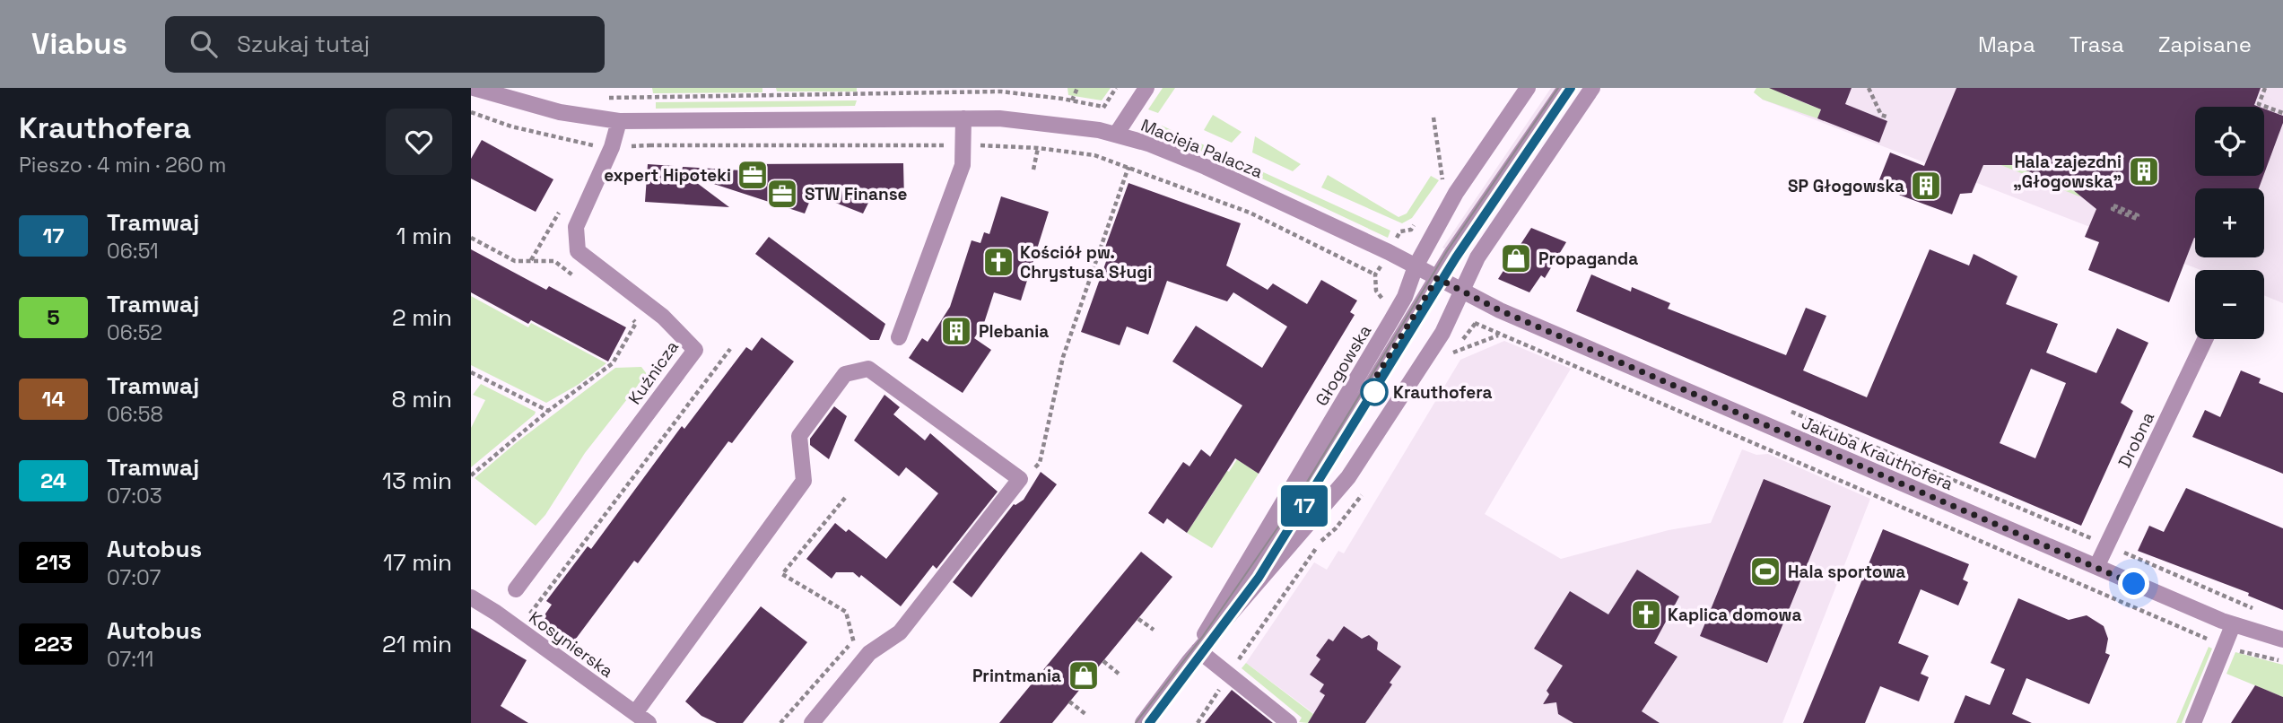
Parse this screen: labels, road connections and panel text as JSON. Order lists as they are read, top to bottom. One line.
{"streets":{"street":["Macieja Palacza","Głogowska","Kuźnicza","Drobna","Jakuba Krauthofera","Kosynierska"]},"crossings":[["Macieja Palacza","Głogowska"],["Macieja Palacza","Kuźnicza"],["Macieja Palacza","Jakuba Krauthofera"],["Głogowska","Jakuba Krauthofera"],["Drobna","Jakuba Krauthofera"]],"places":{"building":["Hala zajezdni „Głogowska”","SP Głogowska","Plebania"],"office":["expert Hipoteki","STW Finanse"],"shop":["Propaganda","Printmania"],"church":["Kościół pw. Chrystusa Sługi","Kaplica domowa"],"other":["Krauthofera"],"sports":["Hala sportowa"]},"lines":["tram line 17"],"page":{"header":"Viabus","search":"Szukaj tutaj","nav":["Mapa","Trasa","Zapisane"],"heading":["Krauthofera","Pieszo · 4 min · 260 m"],"on_map":"17","map_buttons":["+","−"],"list":[{"mark":"17","name":"Tramwaj","note":"06:51","value":"1 min"},{"mark":"5","name":"Tramwaj","note":"06:52","value":"2 min"},{"mark":"14","name":"Tramwaj","note":"06:58","value":"8 min"},{"mark":"24","name":"Tramwaj","note":"07:03","value":"13 min"},{"mark":"213","name":"Autobus","note":"07:07","value":"17 min"},{"mark":"223","name":"Autobus","note":"07:11","value":"21 min"}]}}
